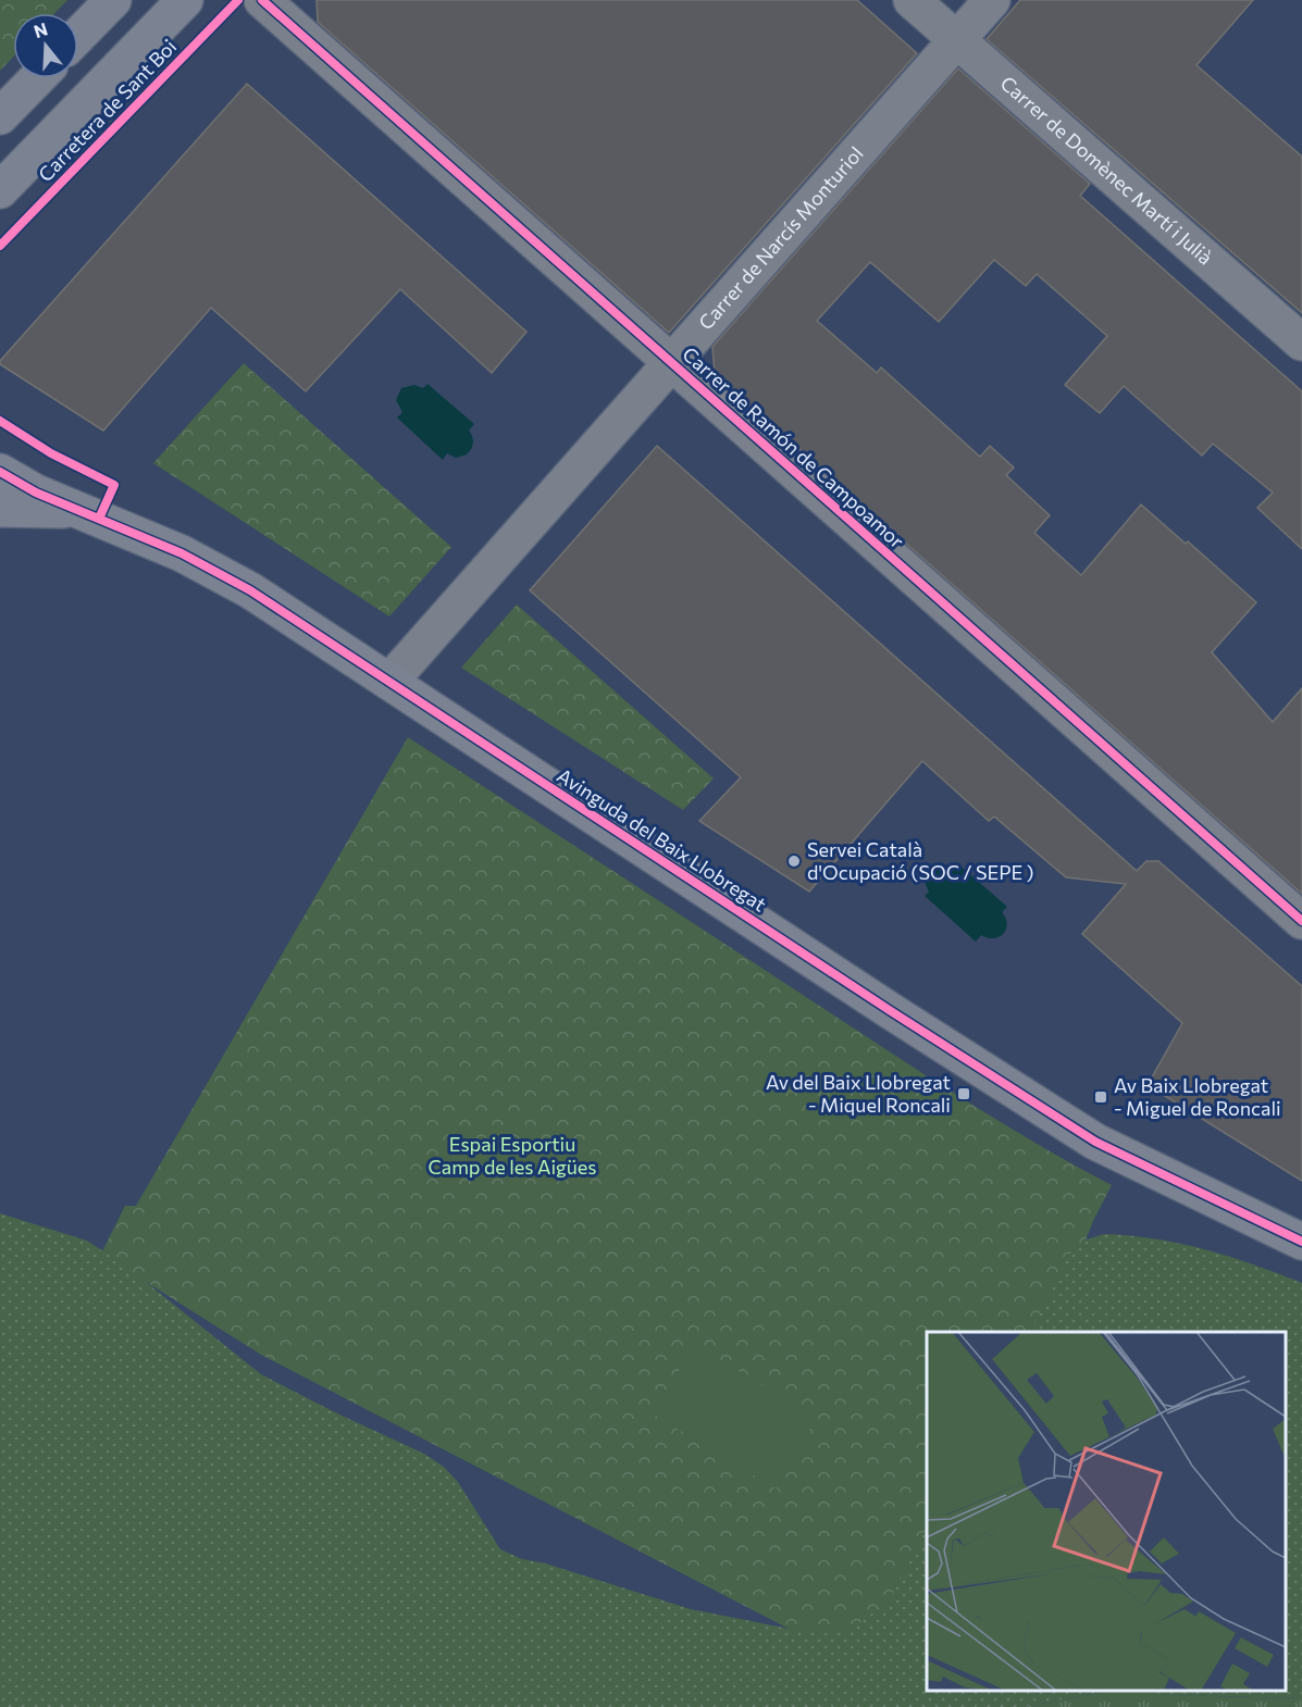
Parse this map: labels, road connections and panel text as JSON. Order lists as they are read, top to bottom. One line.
{"streets":{"main road":["Carretera de Sant Boi","Avinguda del Baix Llobregat"],"street":["Carrer de Domènec Martí i Julià","Carrer de Narcís Monturiol","Carrer de Ramón de Campoamor"]},"crossings":[["Carrer de Domènec Martí i Julià","Carrer de Narcís Monturiol"],["Carrer de Narcís Monturiol","Carrer de Ramón de Campoamor"],["Carrer de Narcís Monturiol","Avinguda del Baix Llobregat"]],"parks":["Espai Esportiu Camp de les Aigües"],"places":{"other":["Servei Català d'Ocupació (SOC / SEPE )"],"transit":["Av del Baix Llobregat - Miquel Roncali","Av Baix Llobregat - Miguel de Roncali"]},"north":"top"}
